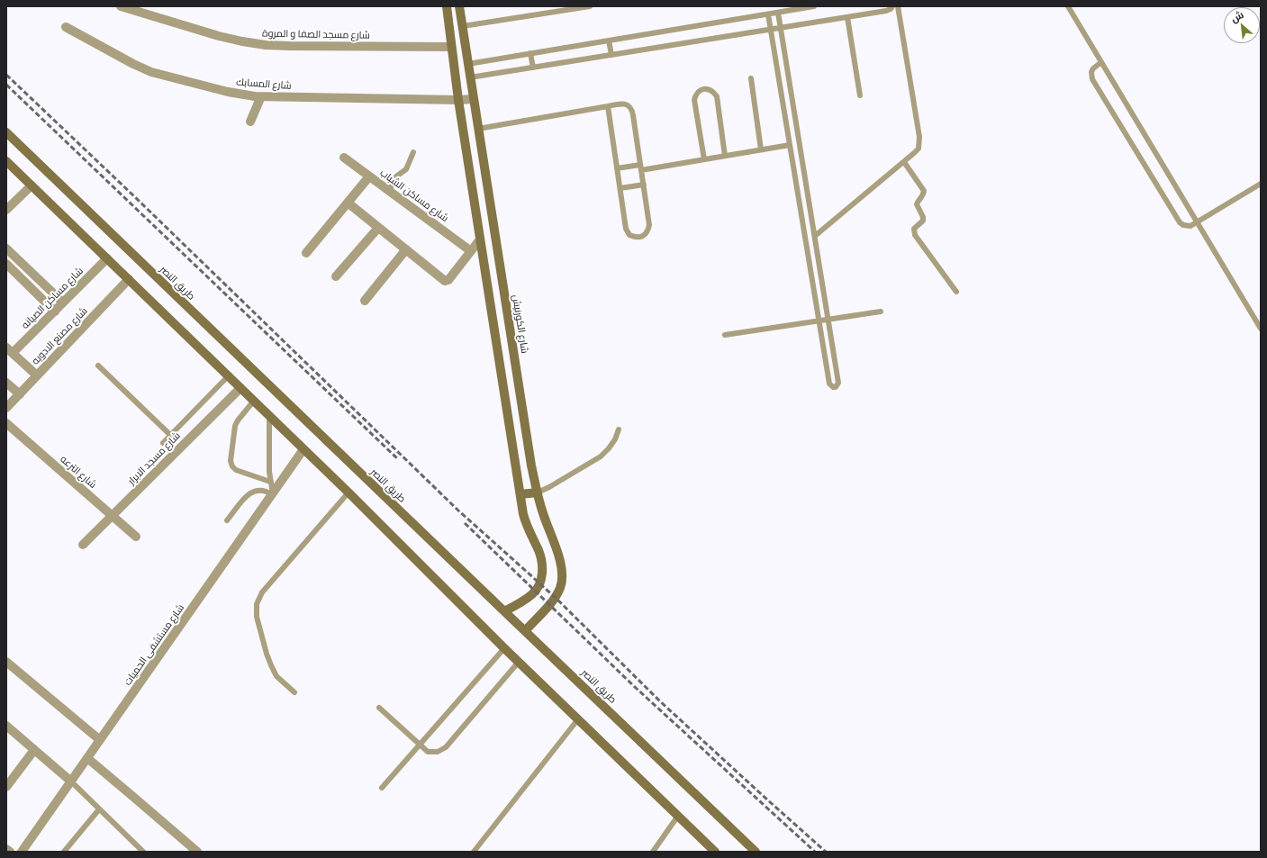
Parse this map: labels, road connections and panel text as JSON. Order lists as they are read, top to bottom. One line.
{"streets":{"main road":["طريق النصر","شارع الكورنيش"],"street":["شارع مسجد الصفا و المروة","شارع المسابك","شارع مساكن الشباب","شارع مساكن الصيانه","شارع مصنع الادويه","شارع مسجد الابرار","شارع الترعه","شارع مستشفى الحميات"]},"crossings":[["شارع المسابك","شارع الكورنيش"],["طريق النصر","شارع الكورنيش"],["شارع مسجد الابرار","شارع الترعه"]],"north":"top left"}
